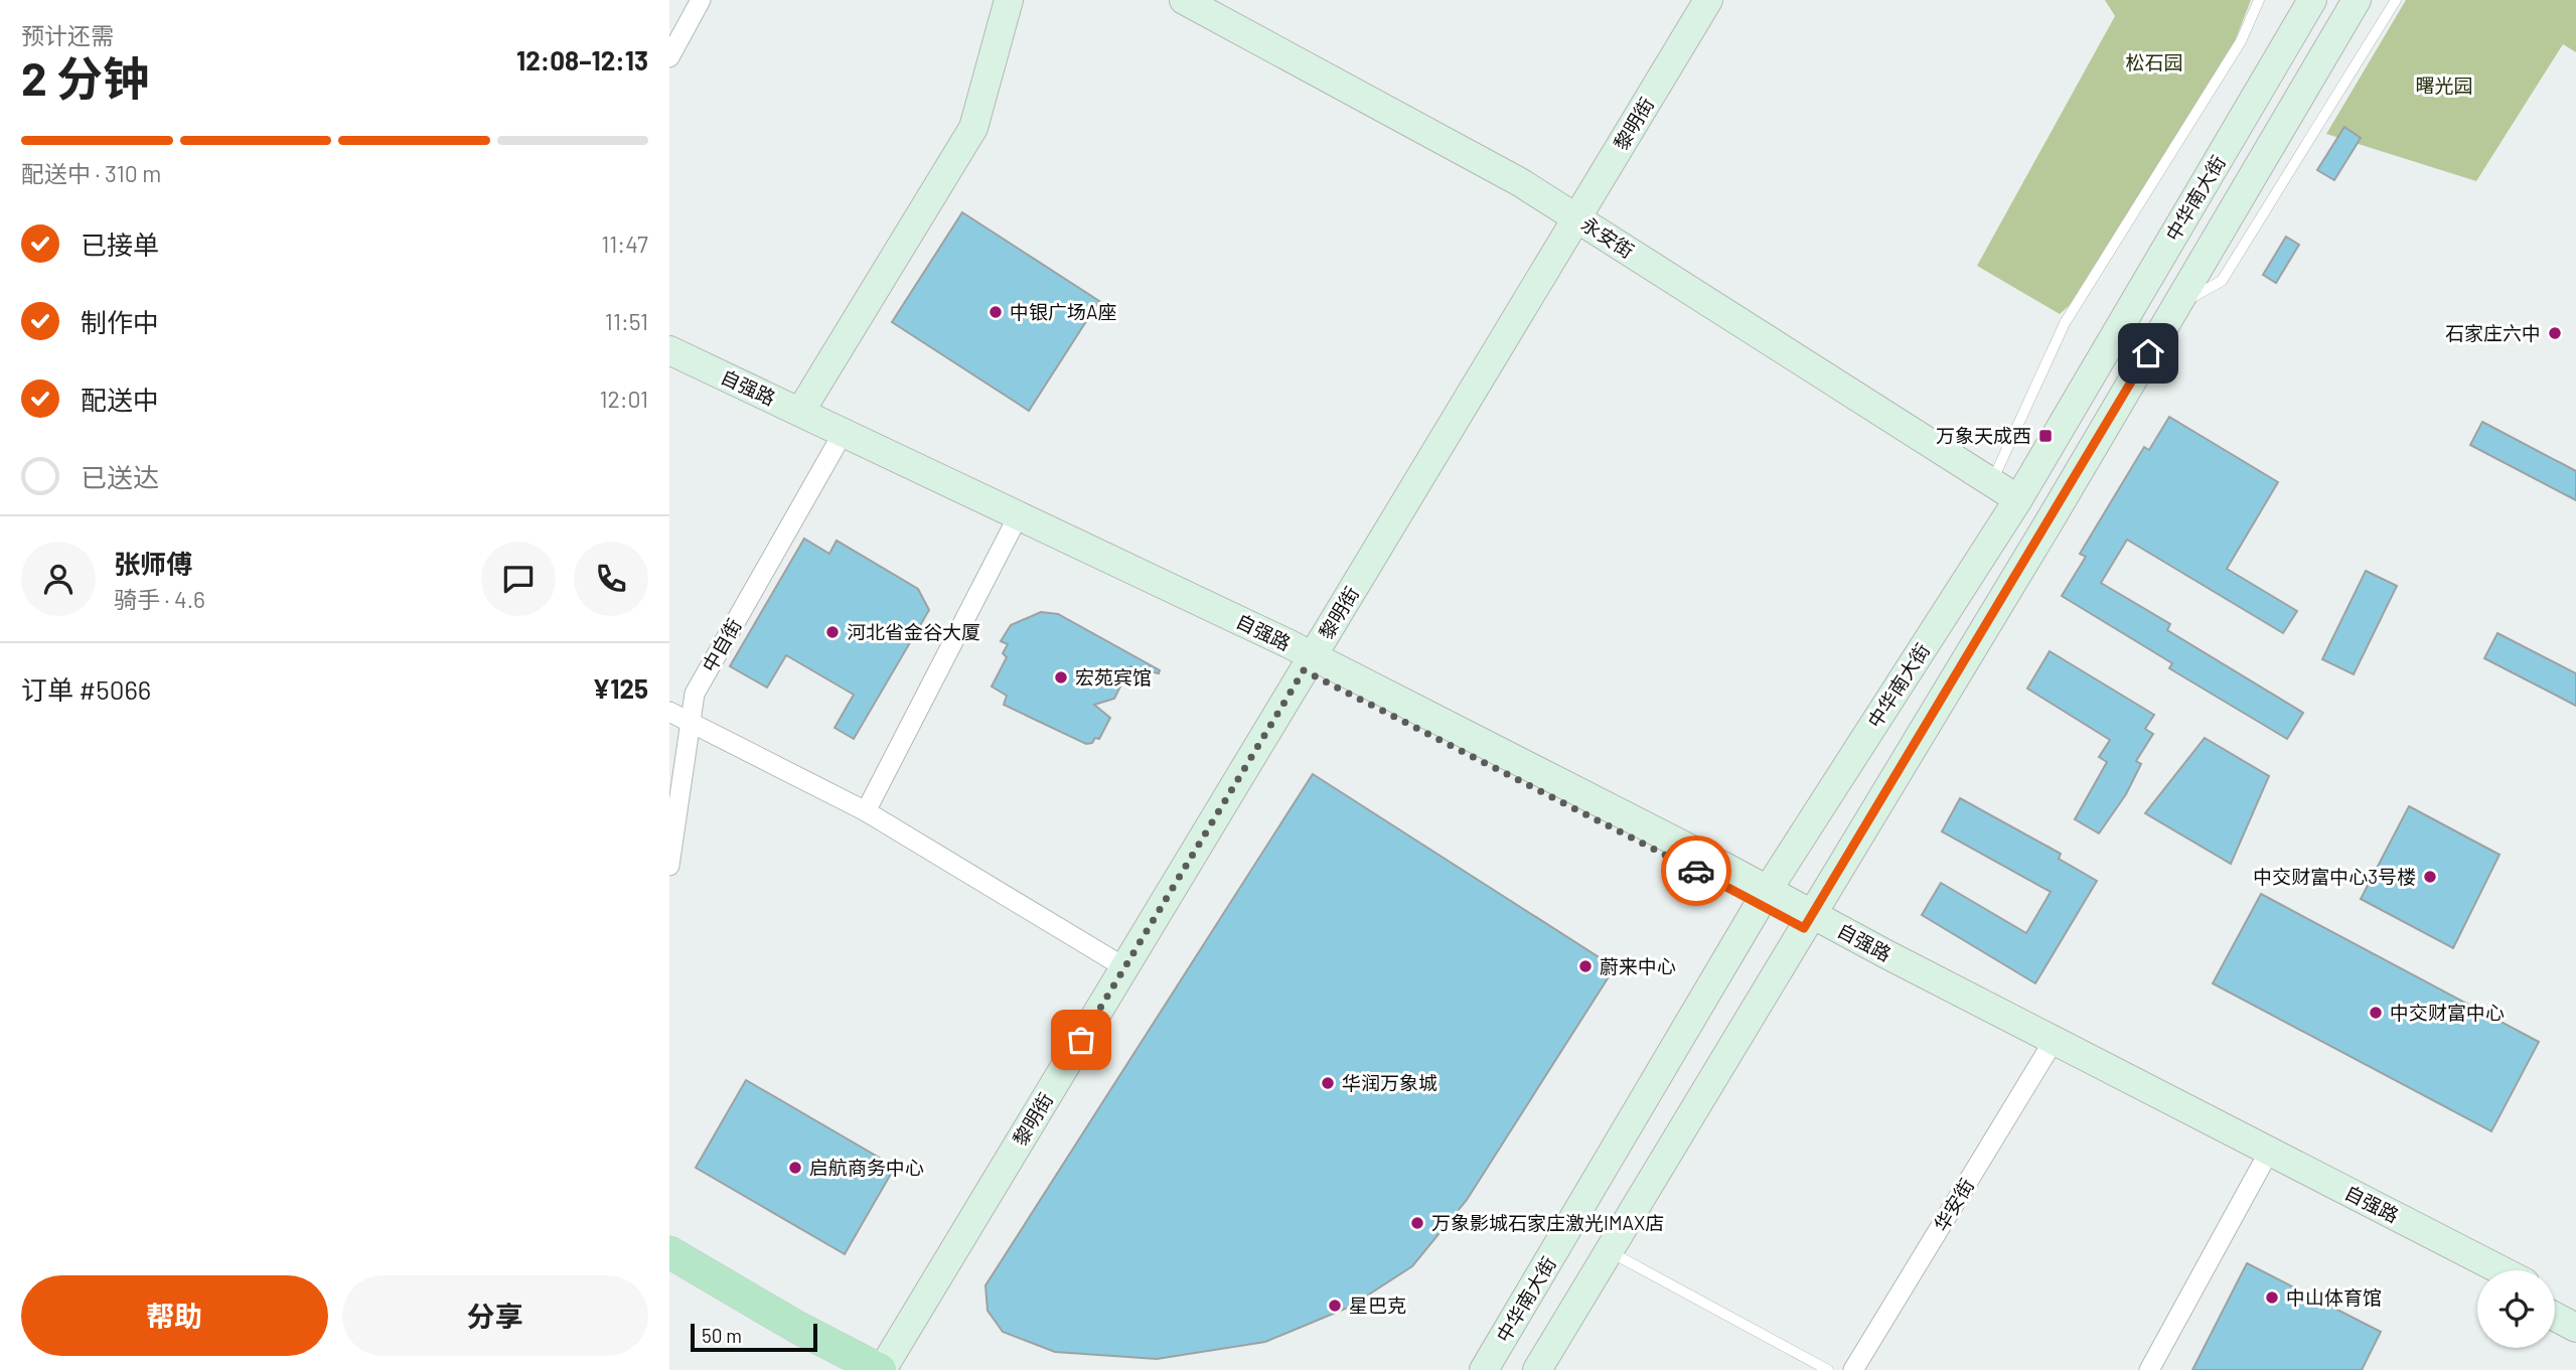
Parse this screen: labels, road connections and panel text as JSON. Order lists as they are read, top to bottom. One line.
{"streets":{"main road":["黎明街","中华南大街","永安街","自强路"],"street":["中自街","华安街"]},"crossings":[["黎明街","永安街"],["黎明街","自强路"],["中华南大街","永安街"],["中华南大街","自强路"],["自强路","中自街"],["自强路","华安街"]],"parks":["松石园","曙光园"],"places":{"other":["中银广场A座","石家庄六中","河北省金谷大厦","宏苑宾馆","中交财富中心3号楼","蔚来中心","中交财富中心","华润万象城","启航商务中心","万象影城石家庄激光IMAX店","中山体育馆","星巴克"],"transit":["万象天成西"]},"scale_bar":"50 m","page":{"heading":["2 分钟","预计还需","12:08–12:13"],"panel":["张师傅","骑手 · 4.6","订单 #5066","¥125"],"bar":"配送中 · 310 m","list":[["已接单","11:47"],["制作中","11:51"],["配送中","12:01"],"已送达"],"buttons":["帮助","分享"],"scale":"50 m"}}
